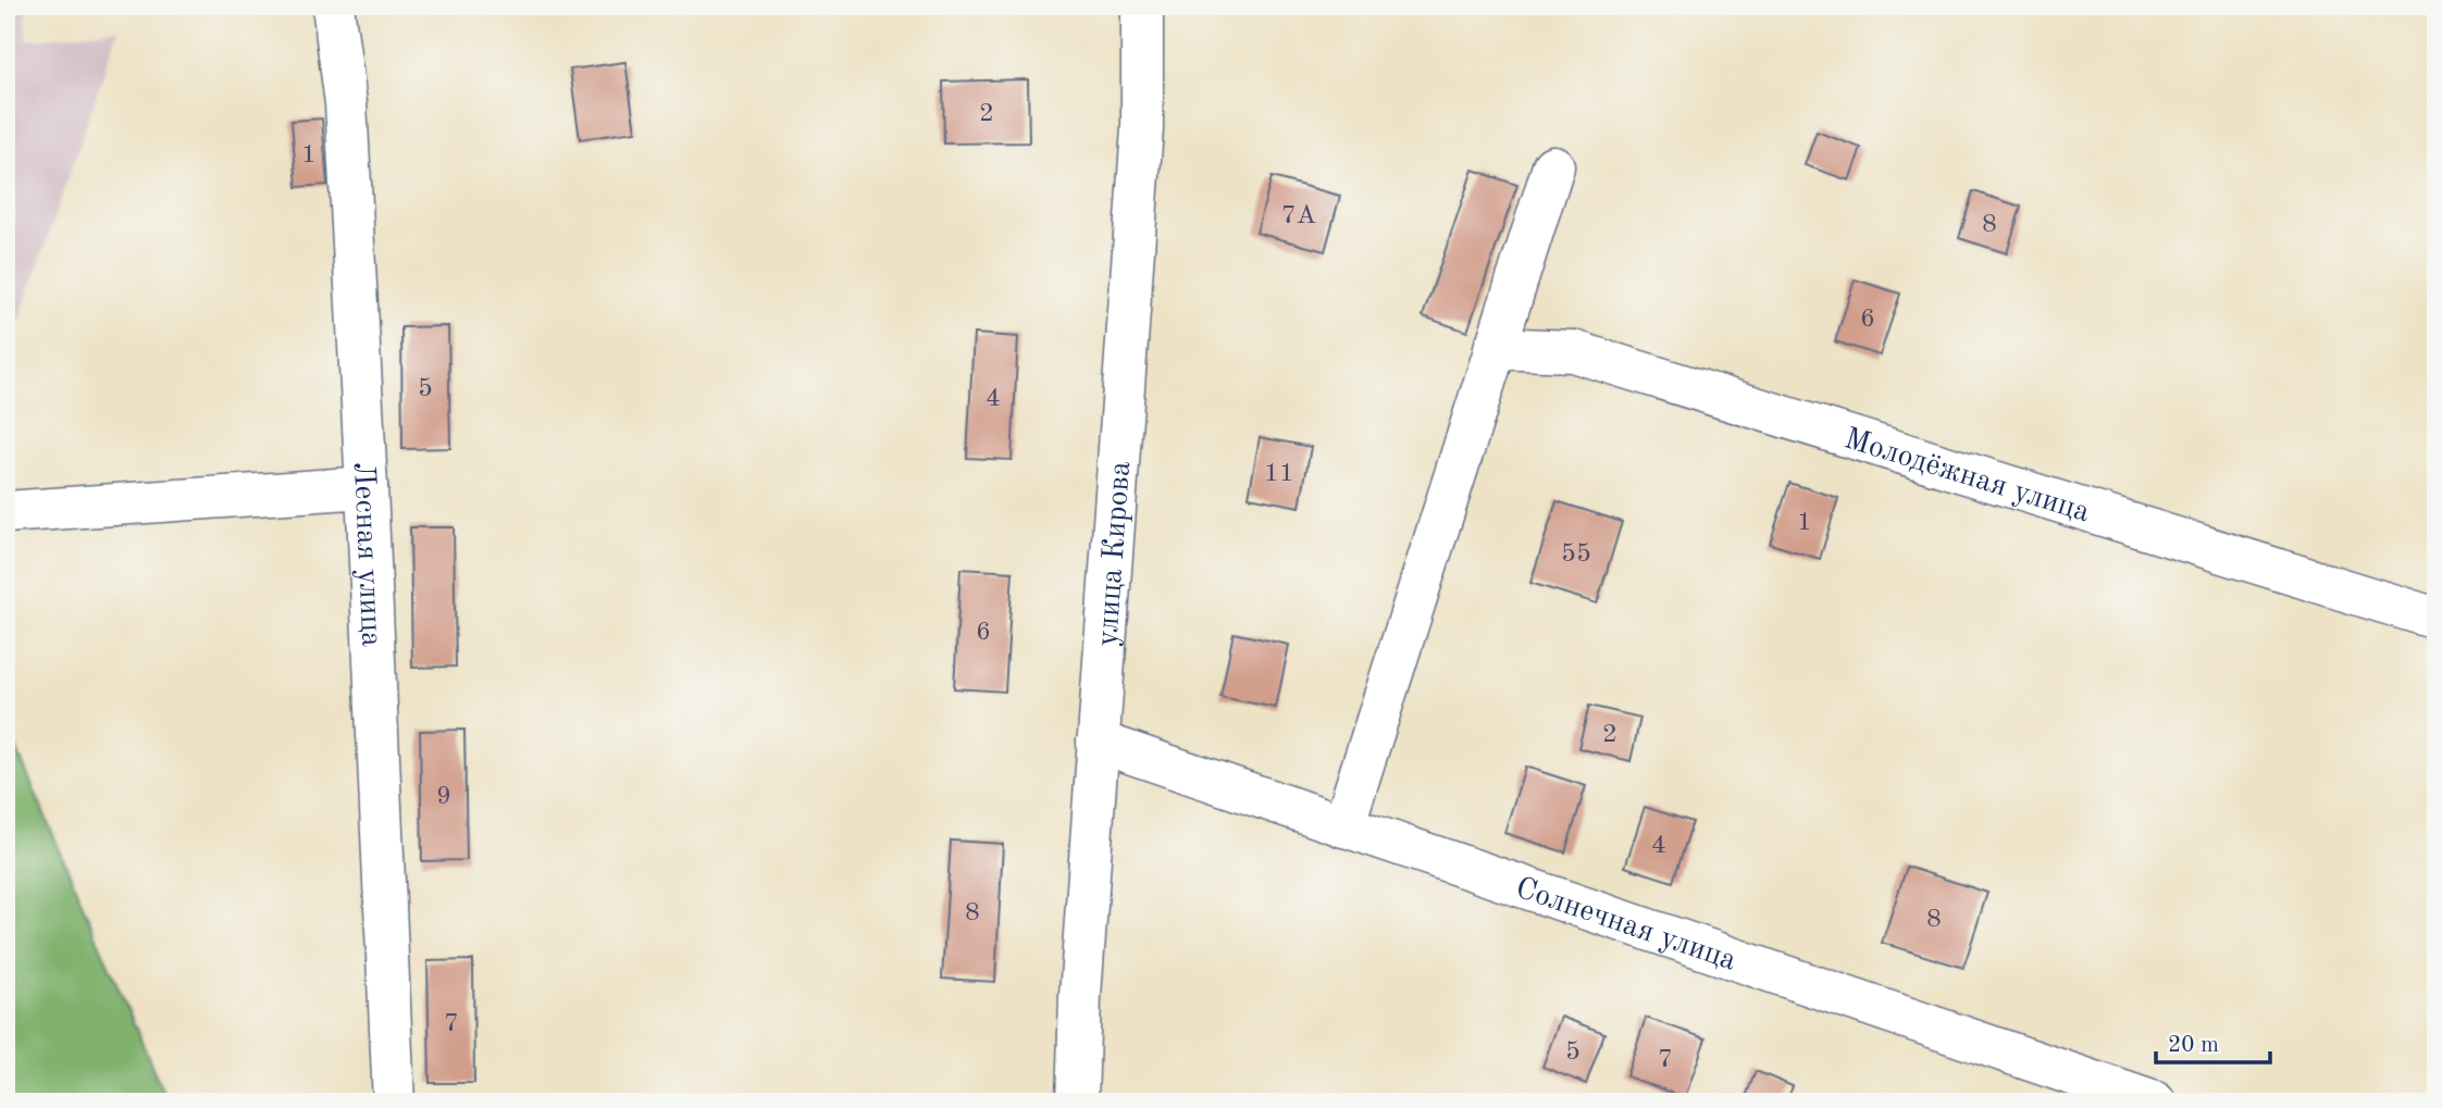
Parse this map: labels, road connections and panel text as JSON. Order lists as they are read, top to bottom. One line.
{"streets":{"street":["Молодёжная улица","Лесная улица","улица Кирова","Солнечная улица"]},"crossings":[["улица Кирова","Солнечная улица"]],"house_numbers":["2","1","7А","8","6","5","4","11","1","55","6","2","9","4","8","8","7","5","7"],"scale_bar":"20 m"}
